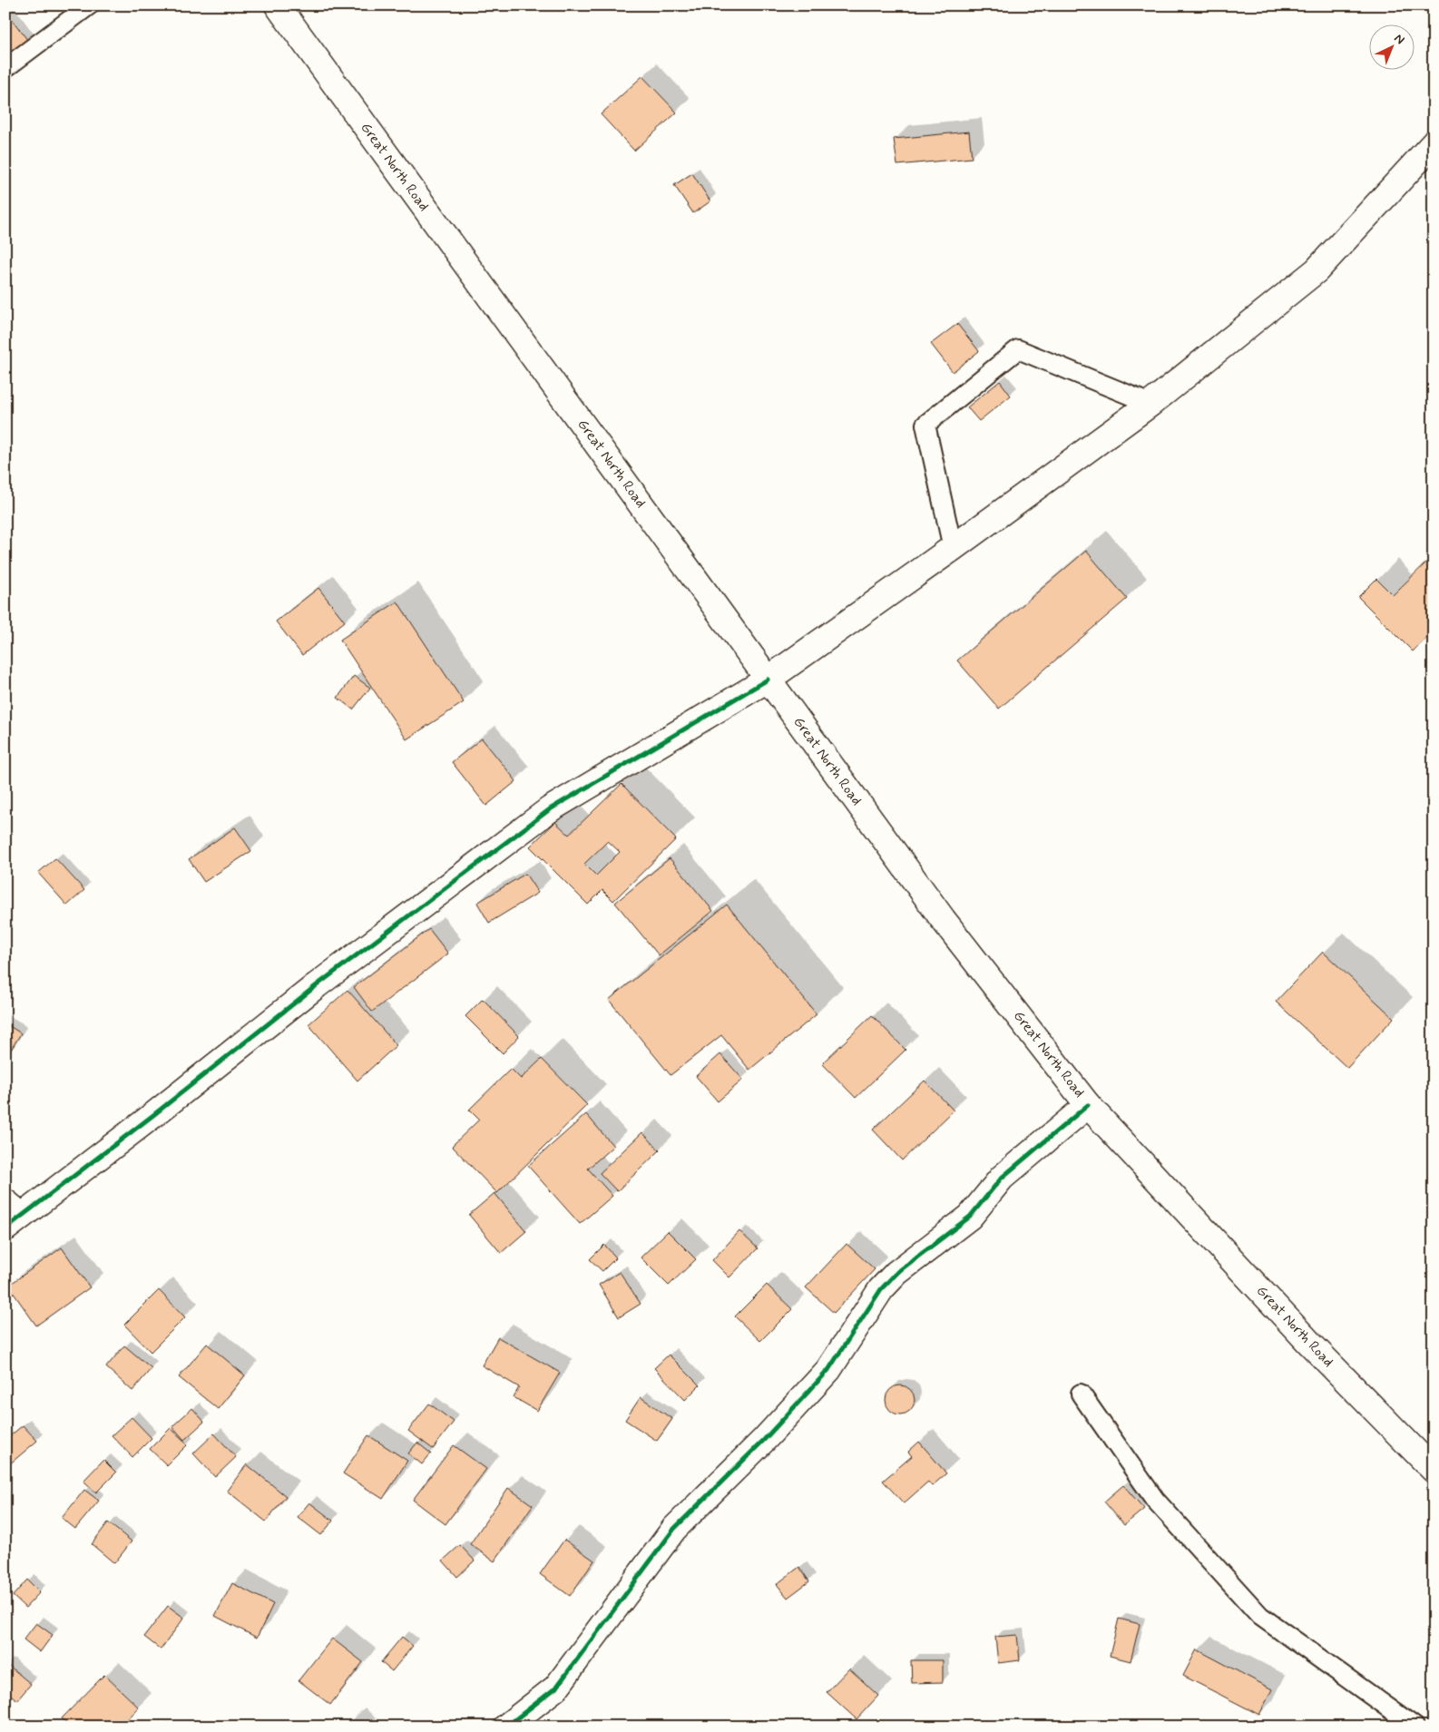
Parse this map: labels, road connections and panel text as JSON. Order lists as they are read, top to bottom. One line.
{"streets":{"main road":["Great North Road"]},"north":"top right"}
